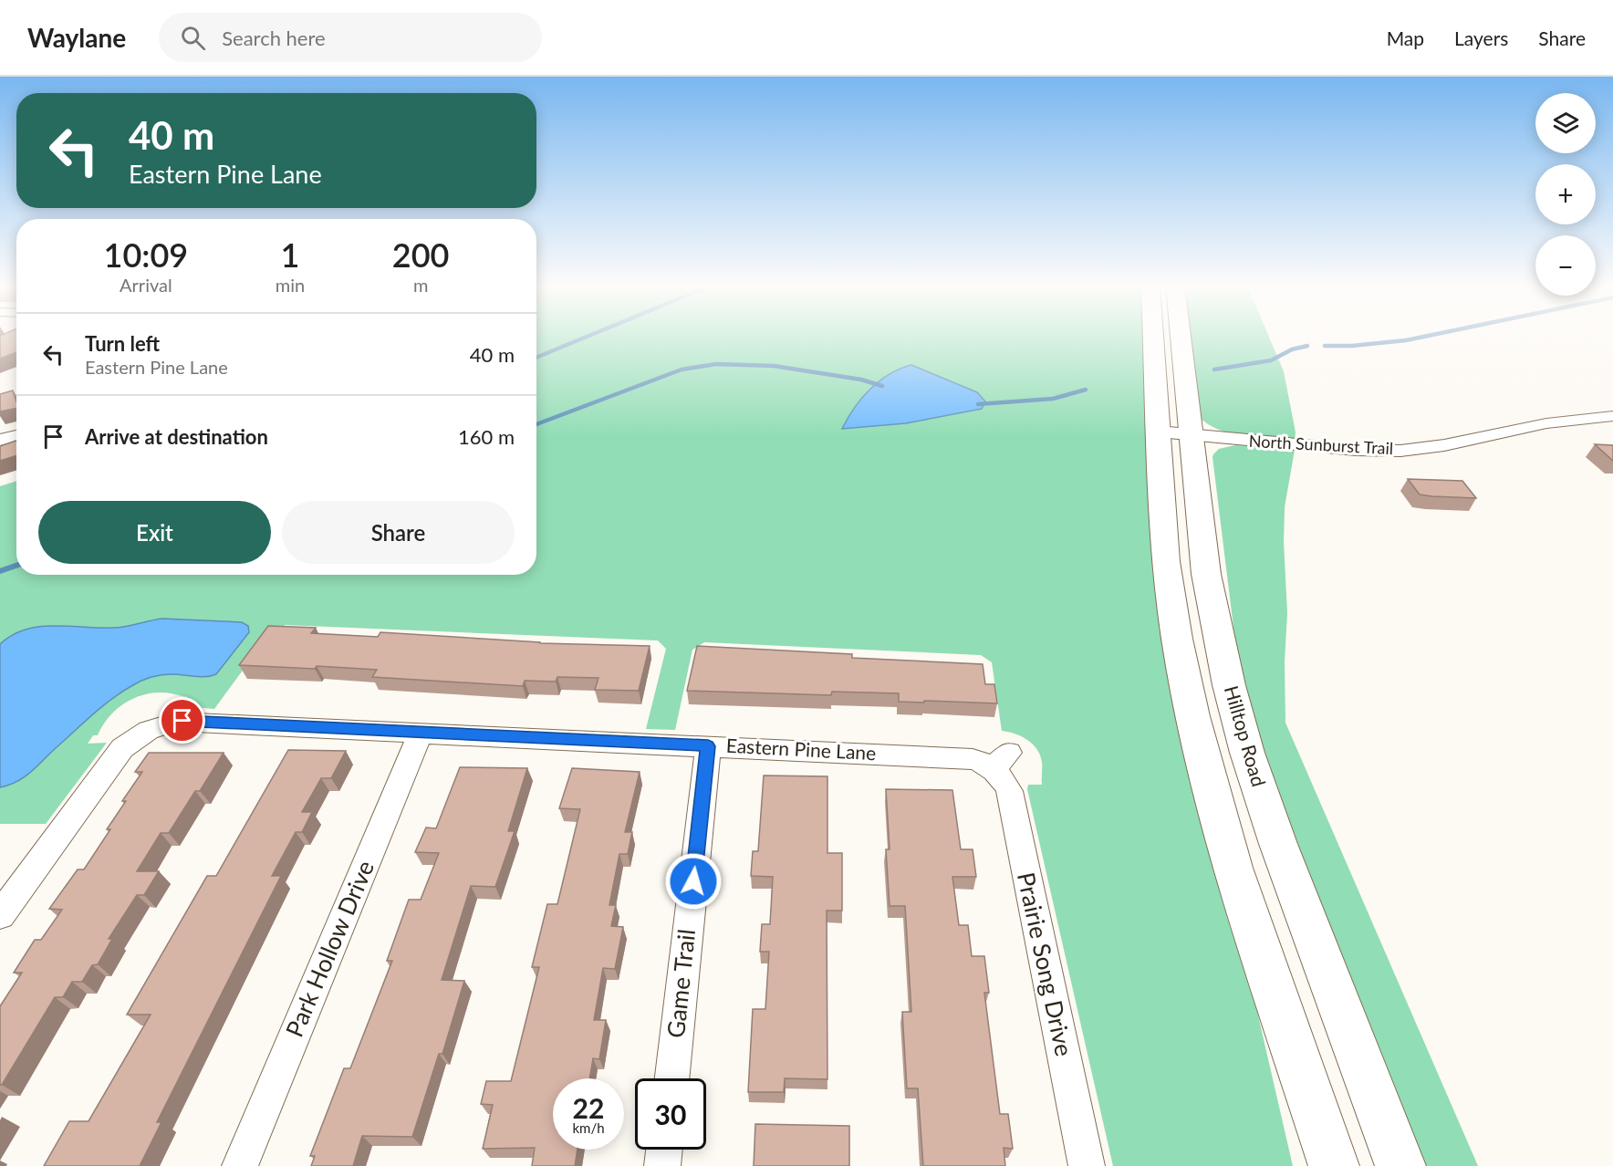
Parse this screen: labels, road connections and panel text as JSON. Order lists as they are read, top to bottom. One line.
{"streets":{"main road":["Hilltop Road"],"street":["North Sunburst Trail","Eastern Pine Lane","Park Hollow Drive","Prairie Song Drive","Game Trail"]},"crossings":[["North Sunburst Trail","Hilltop Road"],["Eastern Pine Lane","Park Hollow Drive"],["Eastern Pine Lane","Prairie Song Drive"],["Eastern Pine Lane","Game Trail"]],"page":{"header":"Waylane","search":"Search here","nav":["Map","Layers","Share"],"map_buttons":["+","−"],"turn":["40 m","Eastern Pine Lane"],"eta":["10:09","Arrival","1","min","200","m"],"list":[{"name":"Turn left","note":"Eastern Pine Lane","value":"40 m"},{"name":"Arrive at destination","value":"160 m"}],"buttons":["Exit","Share"],"speed":"22 km/h","limit":"30"}}
